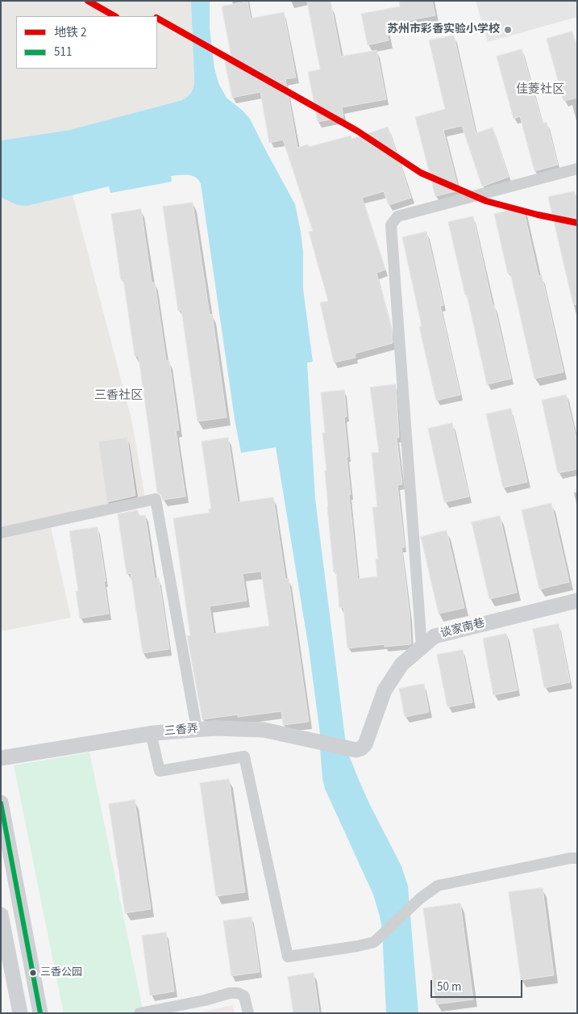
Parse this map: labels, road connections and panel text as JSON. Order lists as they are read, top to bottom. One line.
{"streets":{"street":["谈家南巷","三香弄"]},"crossings":[["谈家南巷","三香弄"]],"districts":["佳菱社区","三香社区"],"places":["苏州市彩香实验小学校","三香公园"],"lines":["metro line 2","transit line 511"],"legend":["地铁 2","511"],"scale_bar":"50 m"}
